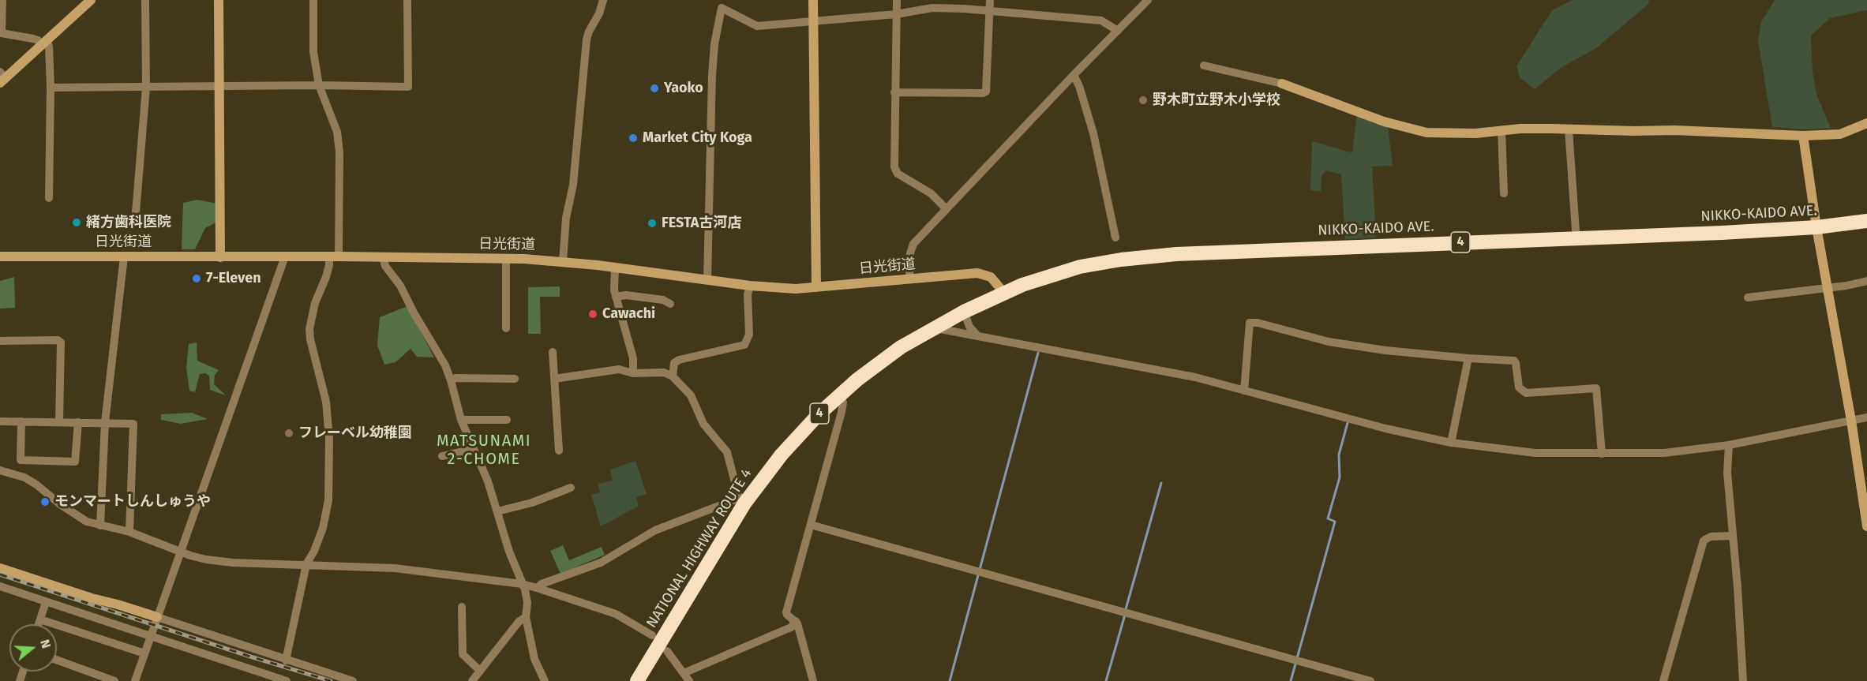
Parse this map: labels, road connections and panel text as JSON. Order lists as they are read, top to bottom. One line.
{"streets":{"highway":["NIKKO-KAIDO AVE.","4","NATIONAL HIGHWAY ROUTE 4"],"street":["日光街道"]},"crossings":[["NIKKO-KAIDO AVE.","日光街道"],["NIKKO-KAIDO AVE.","NATIONAL HIGHWAY ROUTE 4"],["日光街道","NATIONAL HIGHWAY ROUTE 4"]],"districts":["MATSUNAMI 2-CHOME"],"places":["Yaoko","野木町立野木小学校","Market City Koga","緒方歯科医院","FESTA古河店","7-Eleven","Cawachi","フレーベル幼稚園","モンマートしんしゅうや"],"north":"right"}
